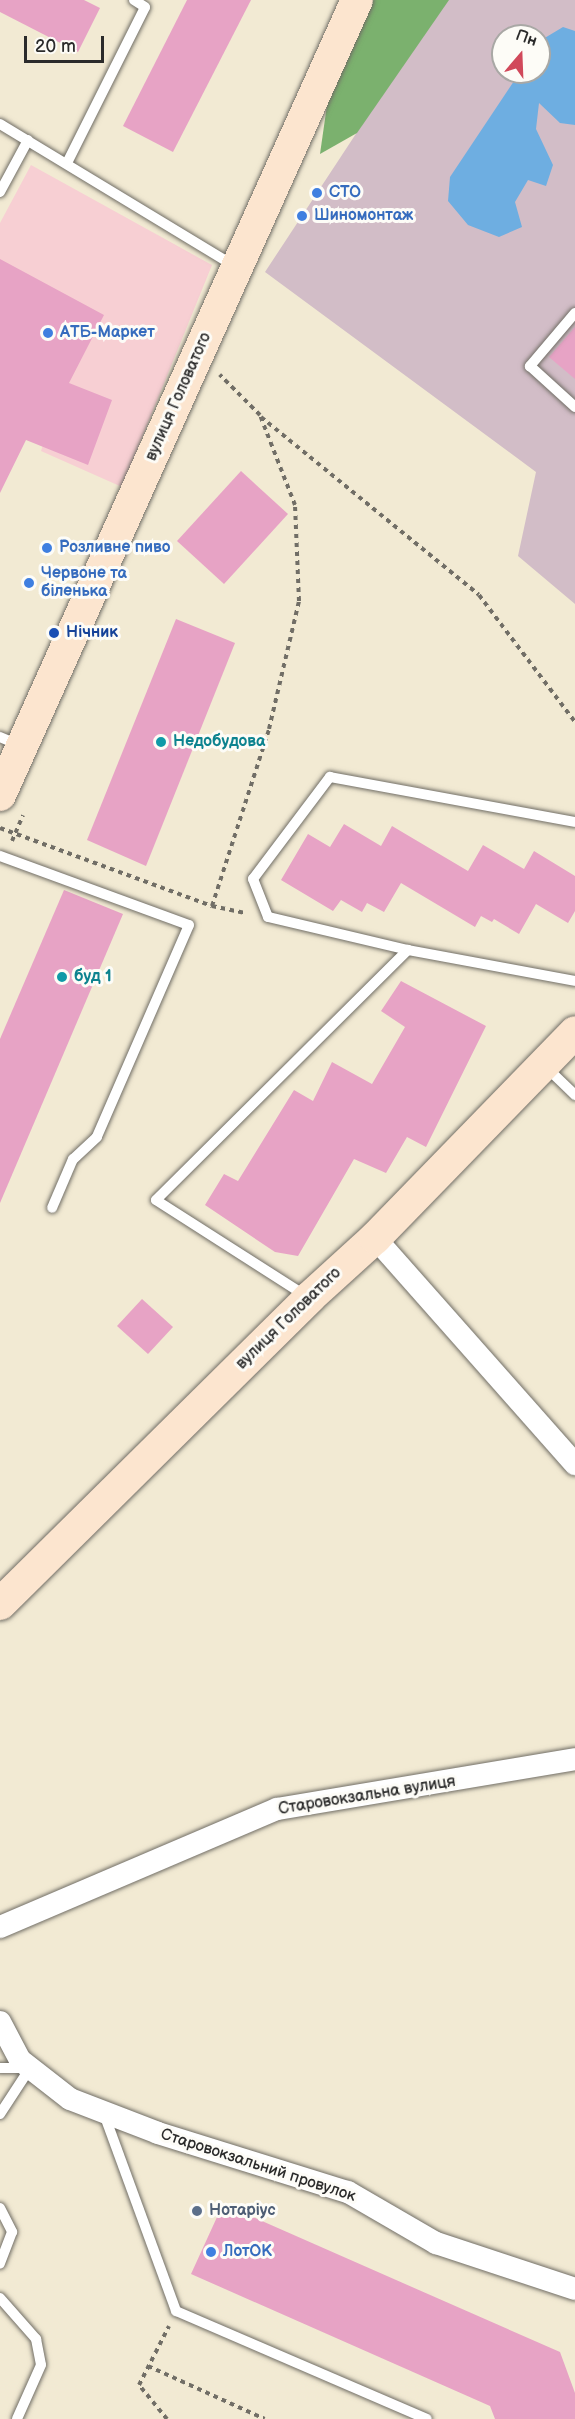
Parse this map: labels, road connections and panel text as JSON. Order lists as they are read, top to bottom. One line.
{"streets":{"street":["вулиця Головатого","Старовокзальна вулиця","Старовокзальний провулок"]},"places":["СТО","Шиномонтаж","АТБ-Маркет","Розливне пиво","Червоне та біленька","Нічник","Недобудова","буд 1","Нотаріус","ЛотОК"],"scale_bar":"20 m","north":"top"}
